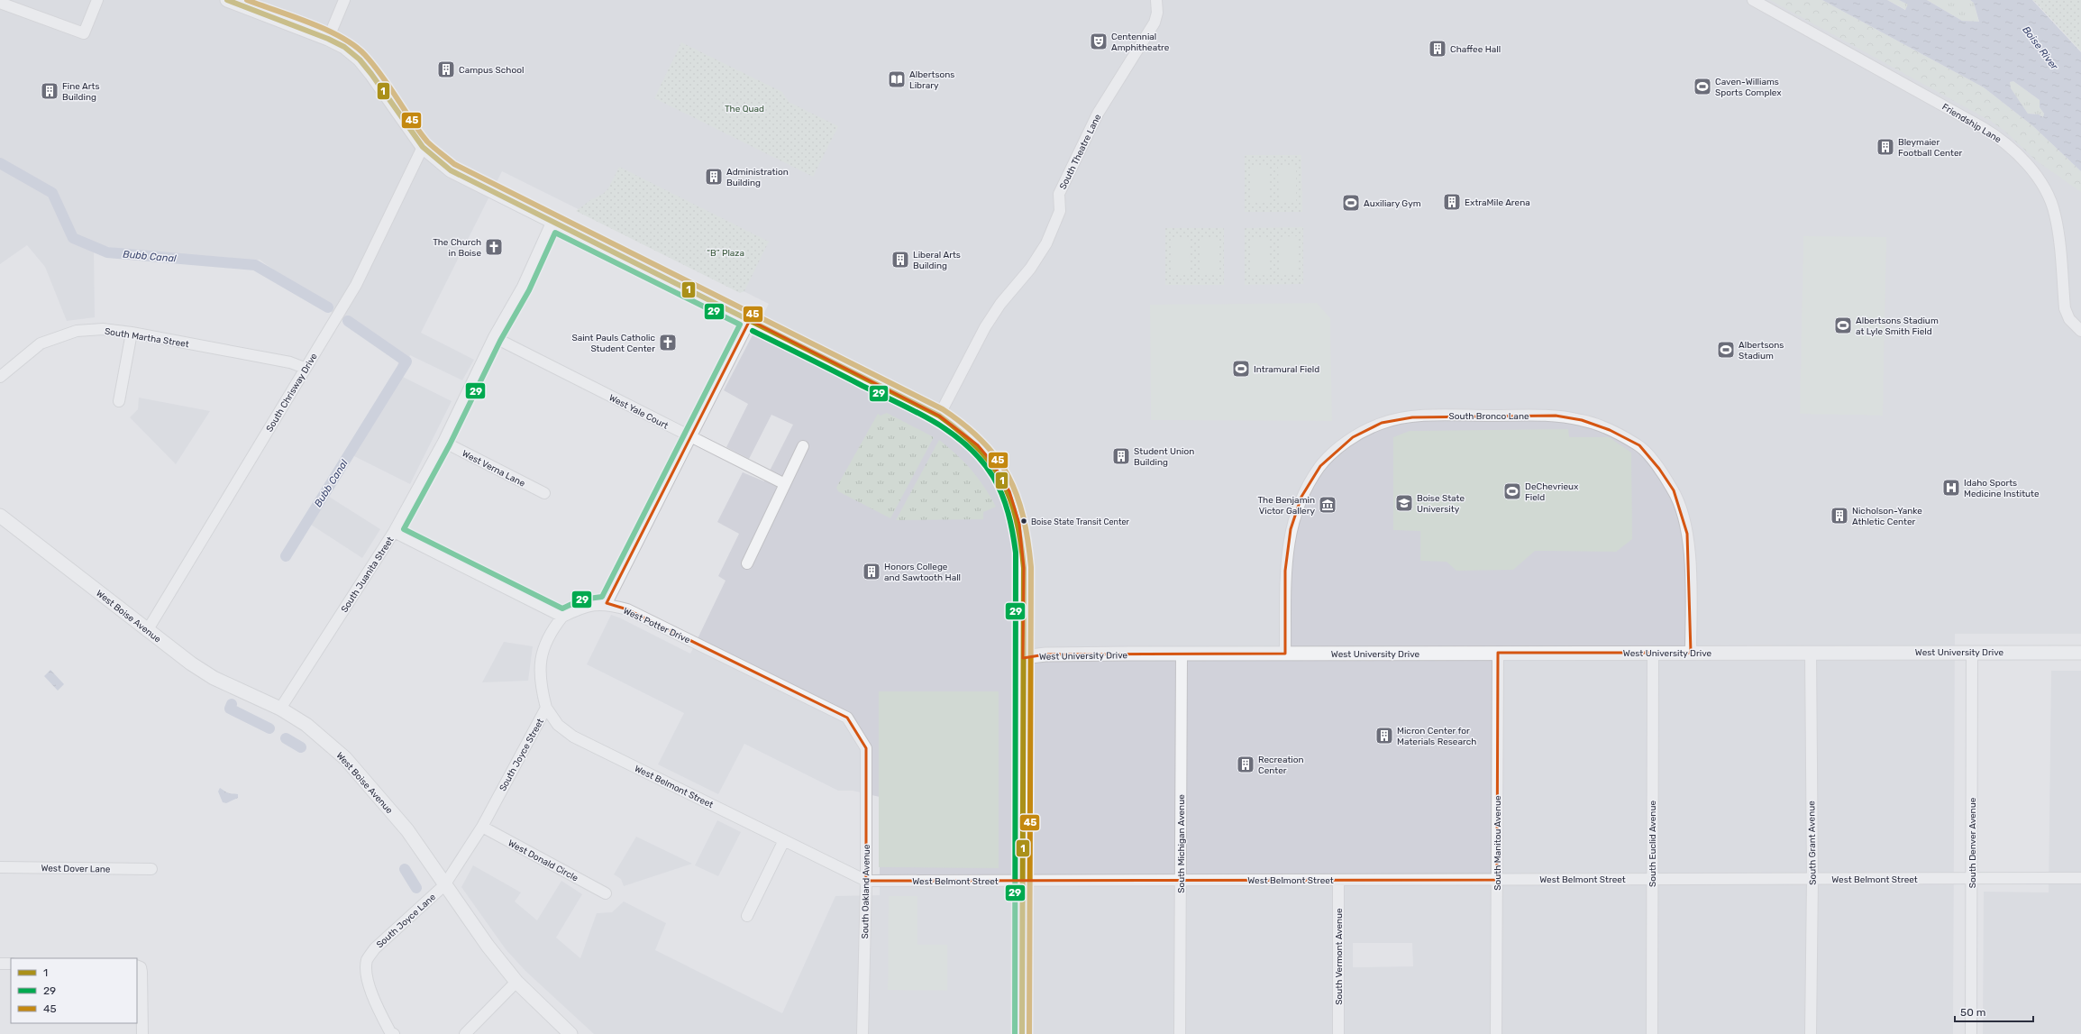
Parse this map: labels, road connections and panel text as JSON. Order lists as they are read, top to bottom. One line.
{"streets":{"street":["Friendship Lane","South Theatre Lane","South Martha Street","South Chrisway Drive","West Yale Court","South Bronco Lane","West Verna Lane","South Juanita Street","West Boise Avenue","West Potter Drive","West University Drive","South Joyce Street","West Belmont Street","South Manitou Avenue","South Grant Avenue","South Denver Avenue","South Michigan Avenue","South Euclid Avenue","West Donald Circle","West Dover Lane","South Oakland Avenue","South Joyce Lane","South Vermont Avenue"]},"crossings":[["South Martha Street","South Chrisway Drive"],["South Chrisway Drive","West Boise Avenue"],["West Yale Court","South Juanita Street"],["South Bronco Lane","West University Drive"],["West Verna Lane","South Juanita Street"],["South Juanita Street","West Boise Avenue"],["West Boise Avenue","South Joyce Street"],["West Boise Avenue","South Joyce Lane"],["West Potter Drive","South Joyce Street"],["West Potter Drive","South Oakland Avenue"],["West University Drive","South Manitou Avenue"],["West University Drive","South Grant Avenue"],["West University Drive","South Denver Avenue"],["West University Drive","South Michigan Avenue"],["West University Drive","South Euclid Avenue"],["South Joyce Street","West Belmont Street"],["South Joyce Street","West Donald Circle"],["South Joyce Street","South Joyce Lane"],["West Belmont Street","South Manitou Avenue"],["West Belmont Street","South Grant Avenue"],["West Belmont Street","South Denver Avenue"],["West Belmont Street","South Michigan Avenue"],["West Belmont Street","South Euclid Avenue"],["West Belmont Street","South Oakland Avenue"],["West Belmont Street","South Vermont Avenue"]],"water":["Boise River","Bubb Canal"],"parks":["The Quad","“B” Plaza"],"places":{"theatre":["Centennial Amphitheatre"],"building":["Chaffee Hall","Campus School","Fine Arts Building","Bleymaier Football Center","Administration Building","ExtraMile Arena","Liberal Arts Building","Student Union Building","Nicholson-Yanke Athletic Center","Honors College and Sawtooth Hall","Micron Center for Materials Research","Recreation Center"],"library":["Albertsons Library"],"sports":["Caven-Williams Sports Complex","Auxiliary Gym","Albertsons Stadium at Lyle Smith Field","Albertsons Stadium","Intramural Field","DeChevrieux Field"],"church":["The Church in Boise","Saint Pauls Catholic Student Center"],"hospital":["Idaho Sports Medicine Institute"],"school or university":["Boise State University"],"museum":["The Benjamin Victor Gallery"],"other":["Boise State Transit Center"]},"lines":["transit line 1","transit line 45","transit line 29"],"legend":["1","29","45"],"scale_bar":"50 m"}
